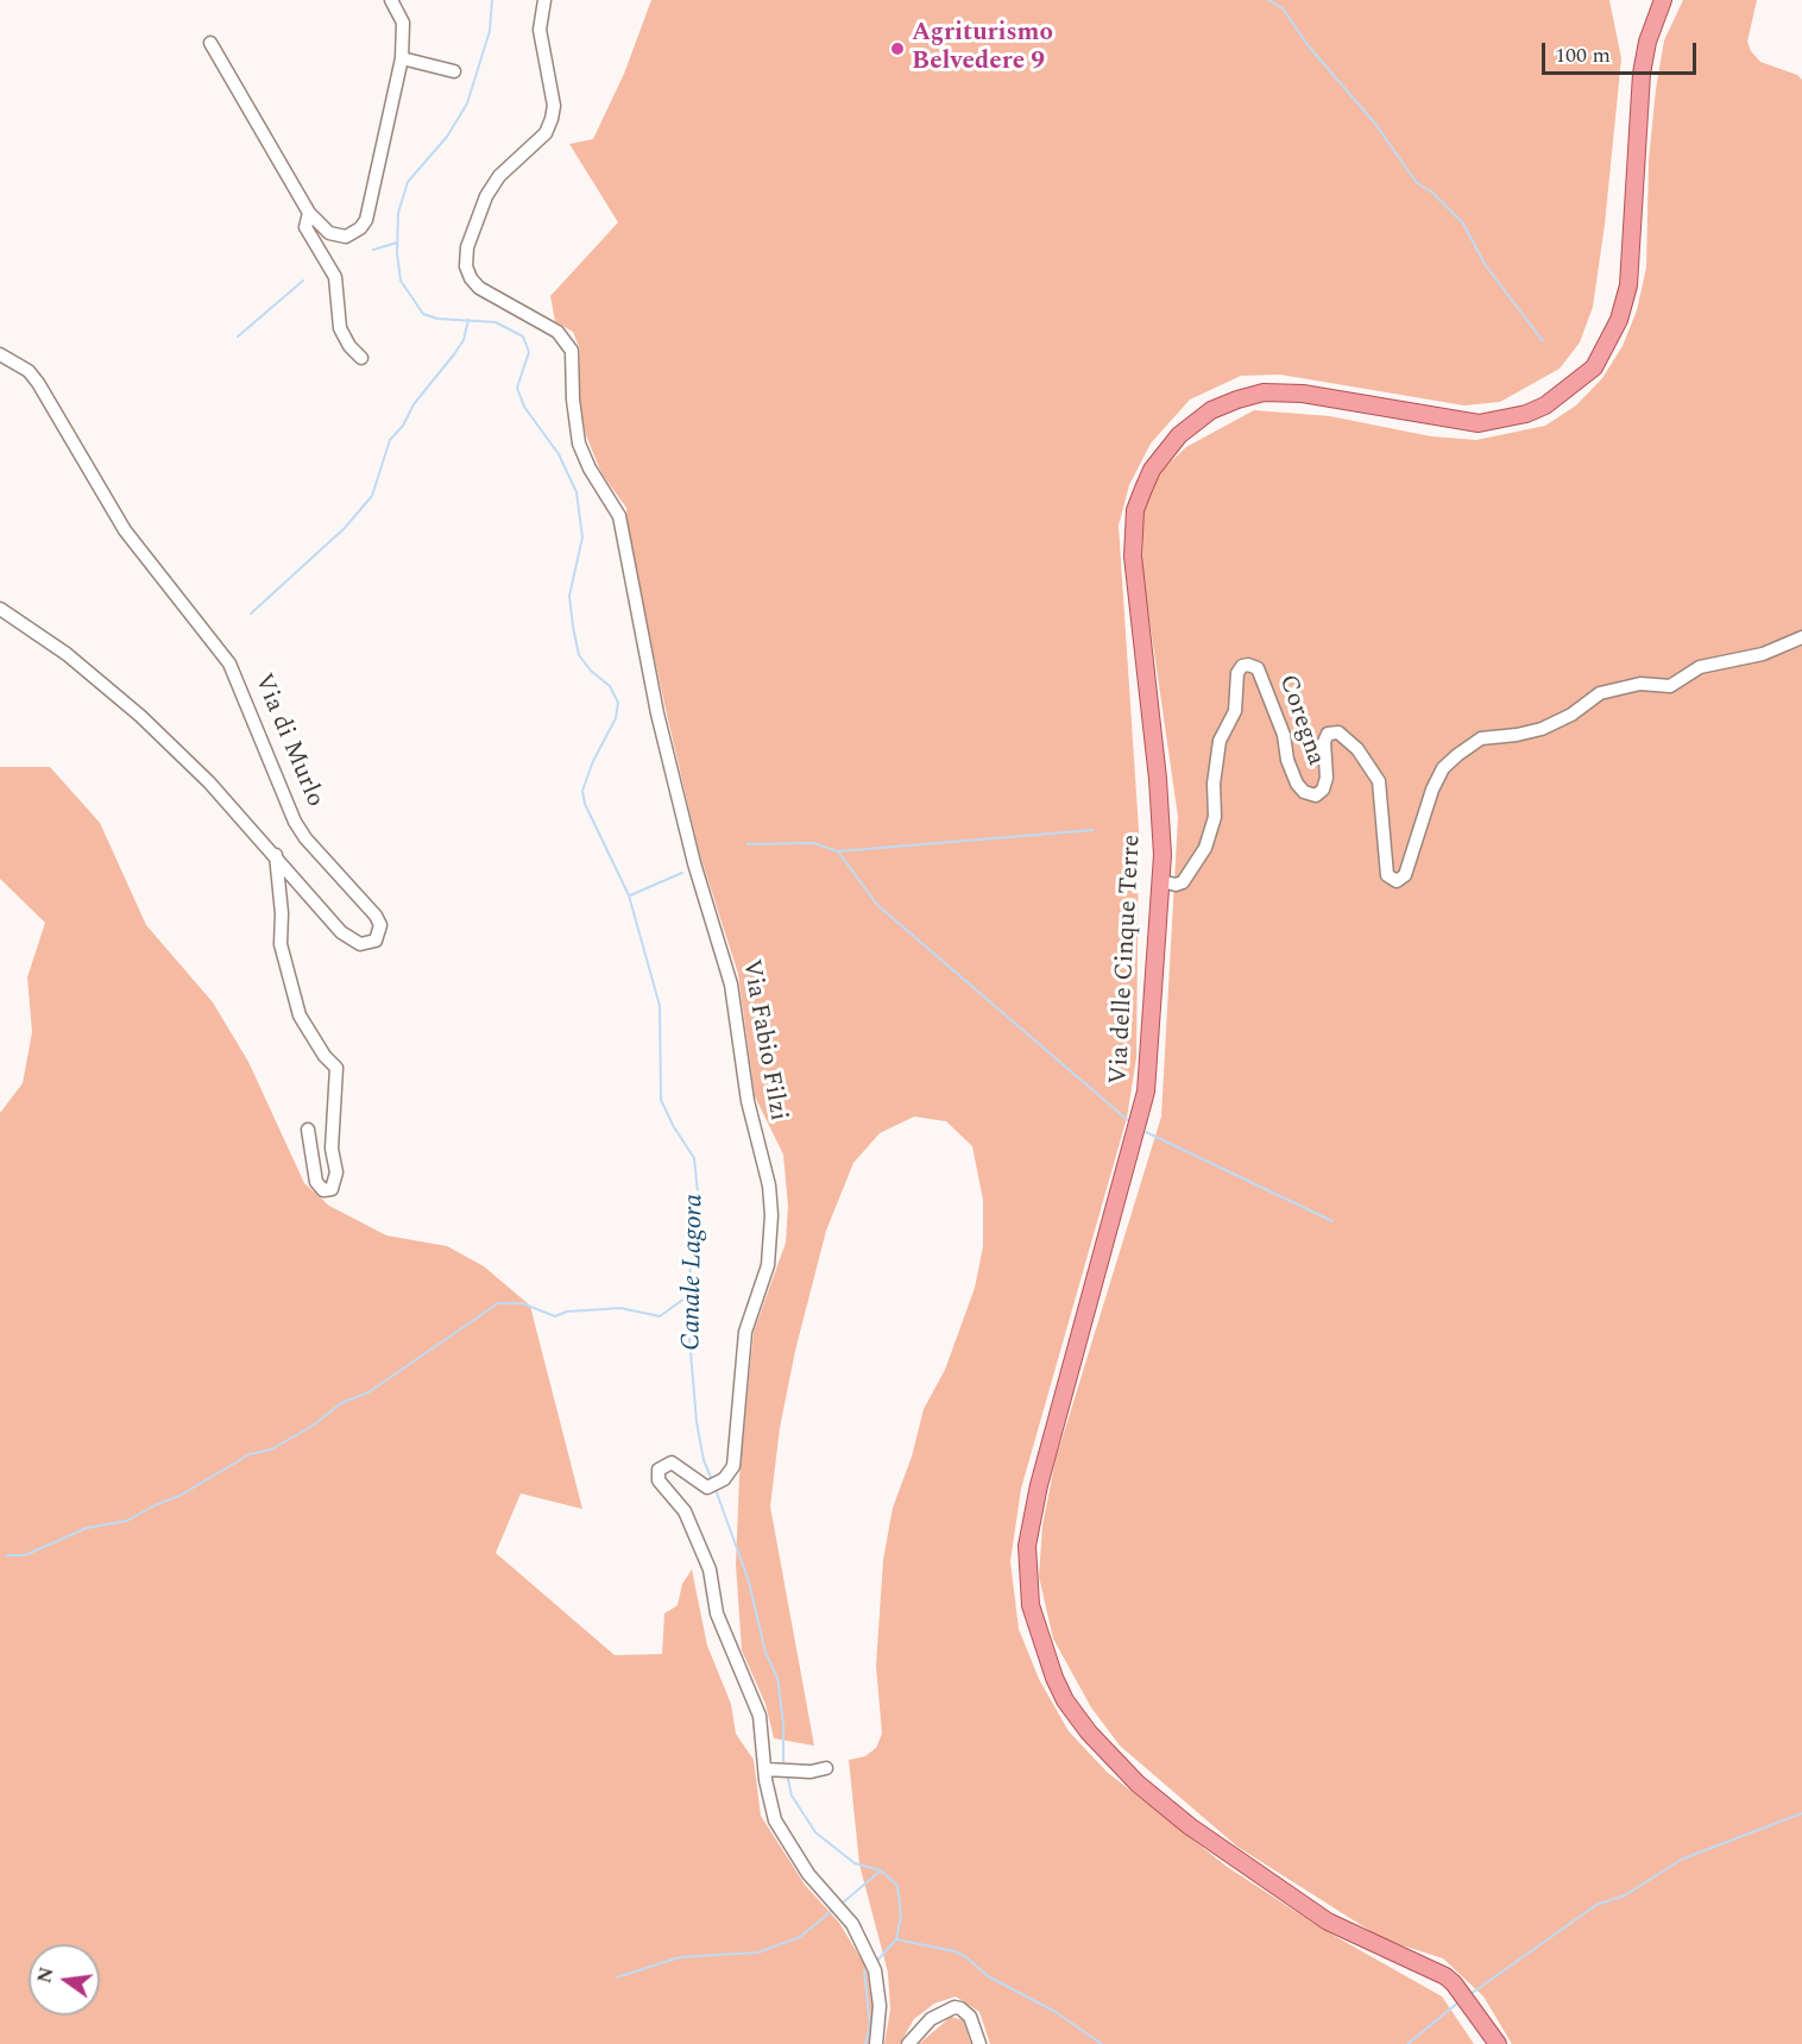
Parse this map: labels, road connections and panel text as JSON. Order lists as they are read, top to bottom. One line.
{"streets":{"main road":["Via delle Cinque Terre"],"street":["Coregna","Via di Murlo","Via Fabio Filzi"]},"crossings":[["Coregna","Via delle Cinque Terre"]],"water":["Canale Lagora"],"places":["Agriturismo Belvedere 9"],"scale_bar":"100 m","north":"left"}
